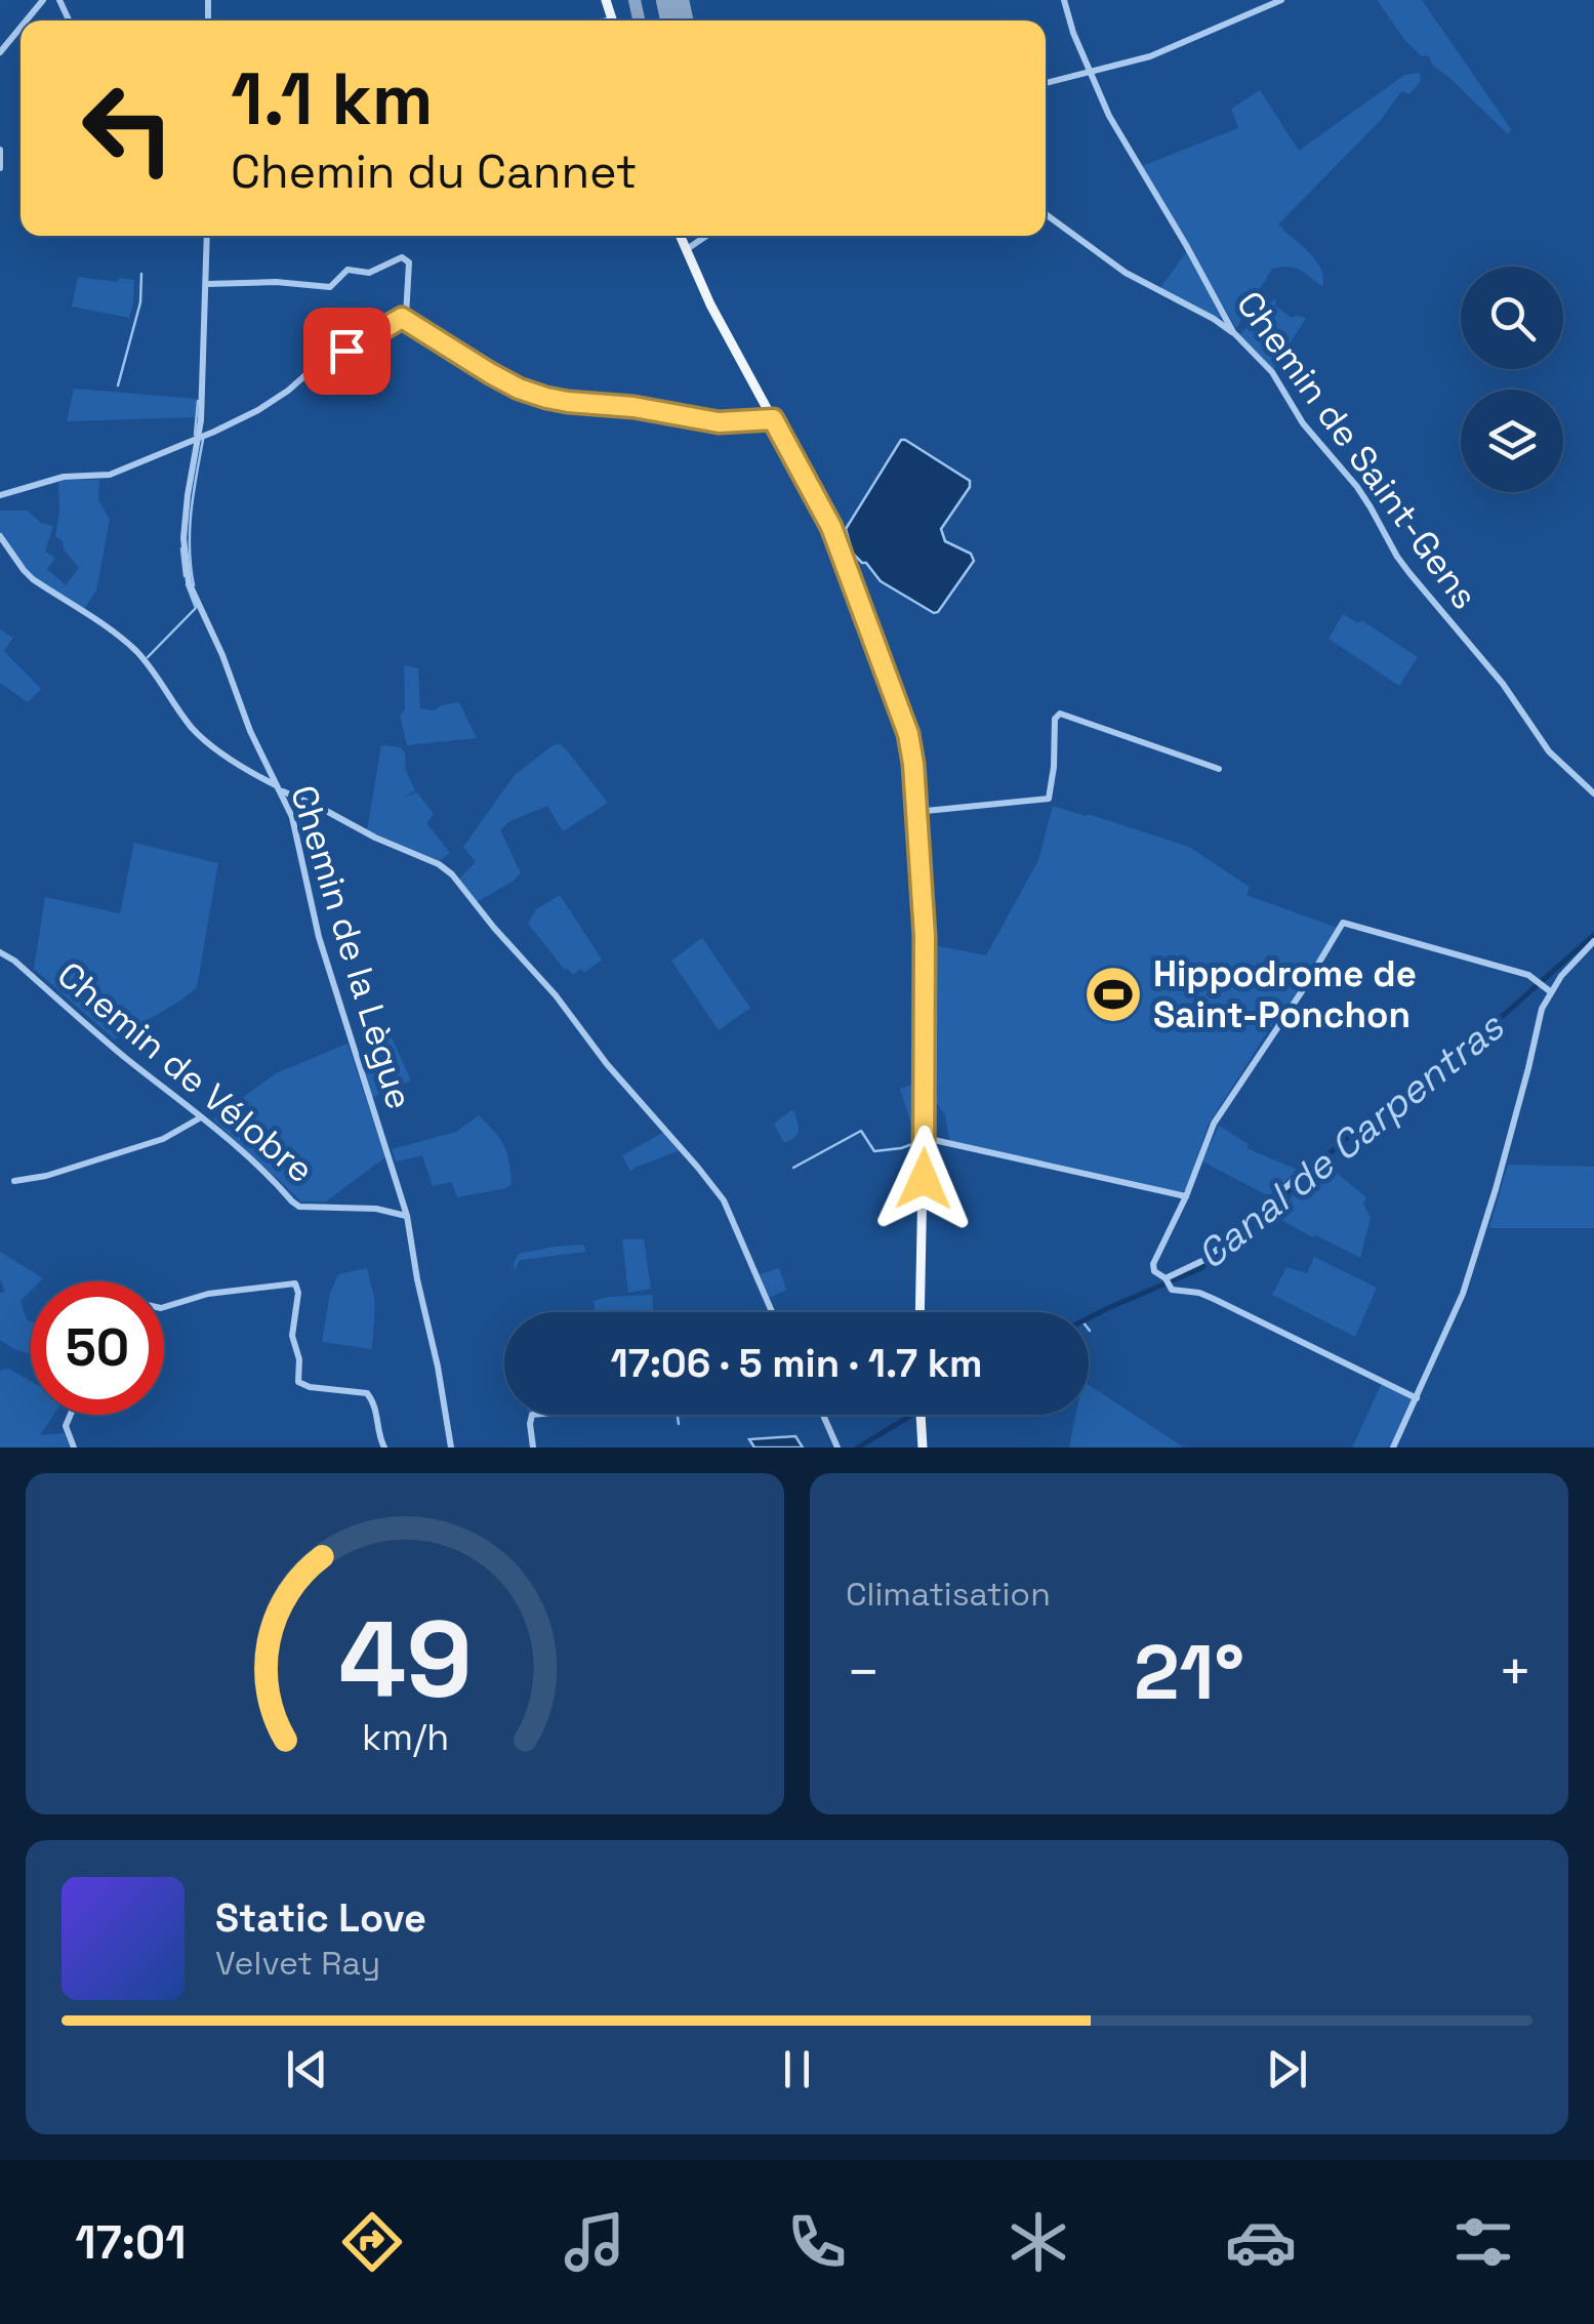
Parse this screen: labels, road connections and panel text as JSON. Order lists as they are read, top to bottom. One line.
{"streets":{"street":["Chemin de Saint-Gens","Chemin de la Lègue","Chemin de Vélobre"]},"crossings":[["Chemin de la Lègue","Chemin de Vélobre"]],"water":["Canal de Carpentras"],"places":{"sports":["Hippodrome de Saint-Ponchon"]},"page":{"turn":["1.1 km","Chemin du Cannet"],"limit":"50","trip":"17:06 · 5 min · 1.7 km","tile":"Climatisation","heat":["−","21°","+"],"song":["Static Love","Velvet Ray"],"tabs":"17:01","gauge":["49","km/h"]}}
